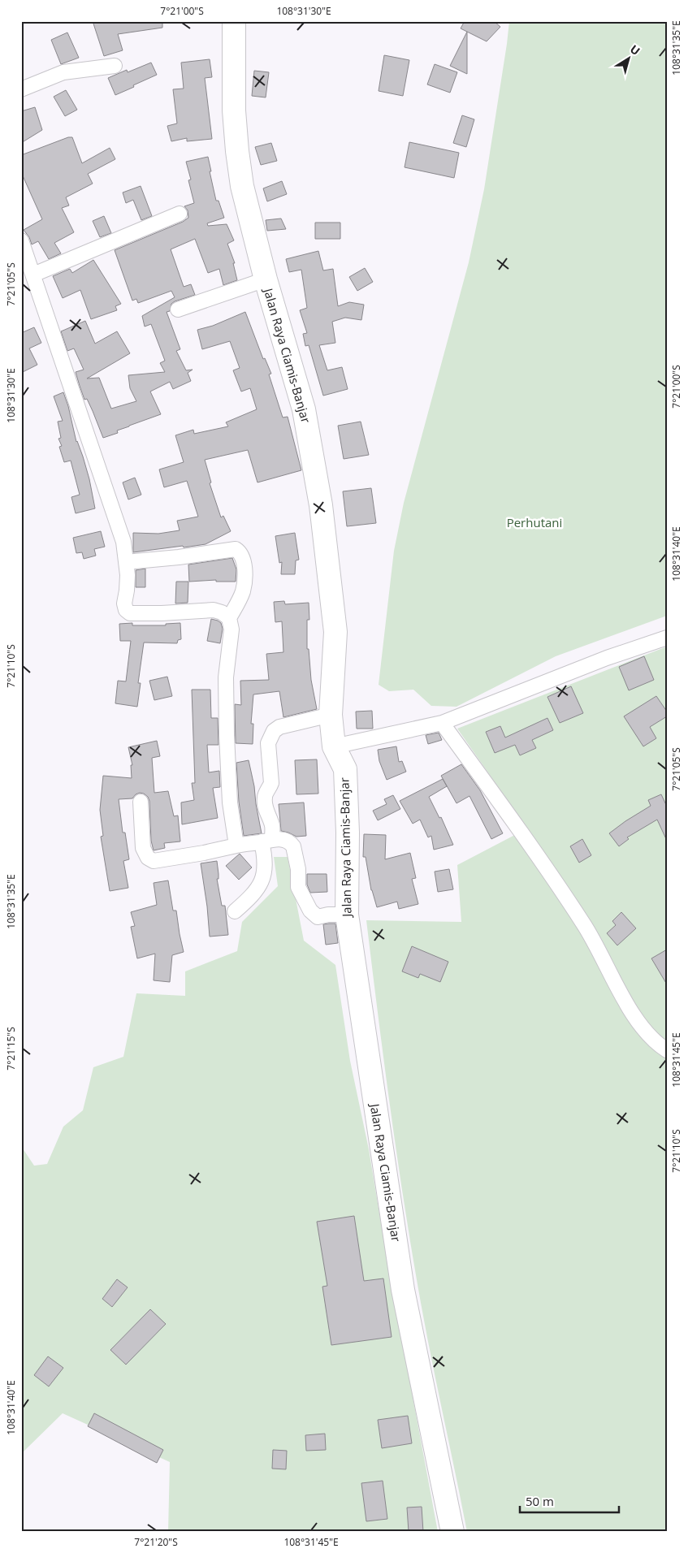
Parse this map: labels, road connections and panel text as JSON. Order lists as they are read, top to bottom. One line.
{"streets":{"highway":["Jalan Raya Ciamis-Banjar"]},"parks":["Perhutani"],"scale_bar":"50 m","north":"top right","coordinates":["7°21'00\"S","108°31'30\"E","108°31'35\"E","7°21'05\"S","108°31'40\"E","7°21'10\"S","7°21'15\"S","108°31'45\"E","7°21'20\"S"]}
